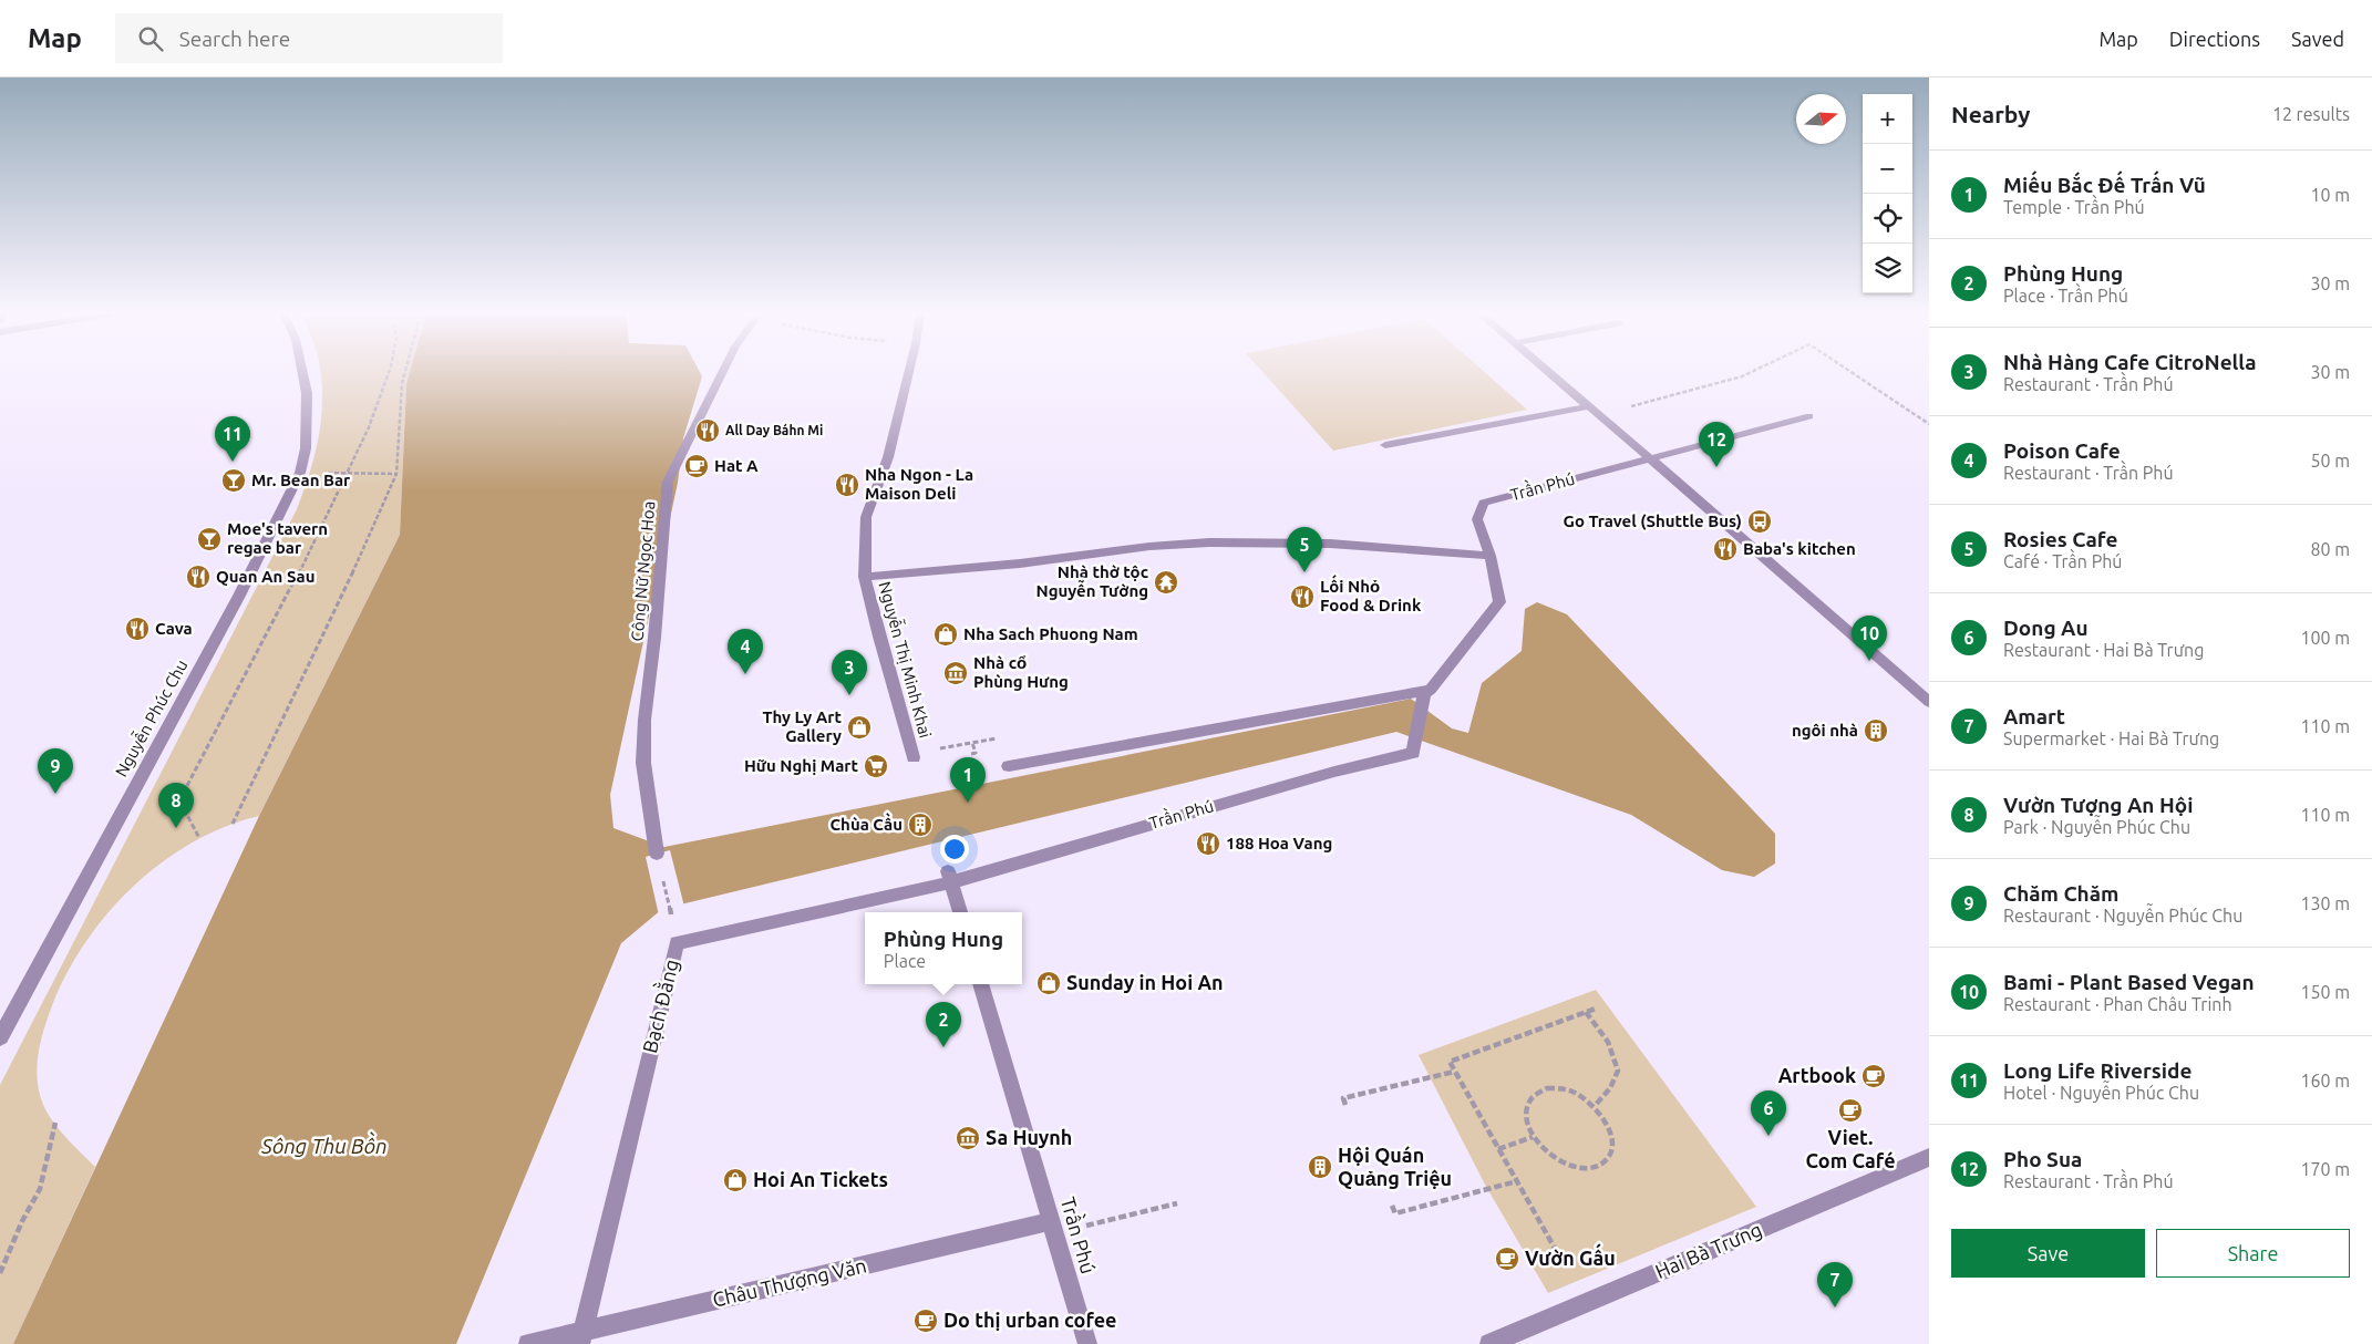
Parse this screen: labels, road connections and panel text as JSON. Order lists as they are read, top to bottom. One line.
{"streets":{"street":["Trần Phú","Công Nữ Ngọc Hoa","Nguyễn Thị Minh Khai","Nguyễn Phúc Chu","Bạch Đằng","Hai Bà Trưng","Châu Thượng Văn"]},"crossings":[["Trần Phú","Bạch Đằng"],["Trần Phú","Châu Thượng Văn"],["Bạch Đằng","Châu Thượng Văn"]],"water":["Sông Thu Bồn"],"places":{"restaurant":["All Day Báhn Mi","Nha Ngon - La Maison Deli","Baba's kitchen","Quan An Sau","Lối Nhỏ Food & Drink","Cava","188 Hoa Vang"],"cafe":["Hat A","Artbook","Viet. Com Café","Vườn Gấu","Do thị urban cofee"],"bar":["Mr. Bean Bar","Moe's tavern regae bar"],"bus stop":["Go Travel (Shuttle Bus)"],"temple":["Nhà thờ tộc Nguyễn Tường"],"shop":["Nha Sach Phuong Nam","Thy Ly Art Gallery","Sunday in Hoi An","Hoi An Tickets"],"museum":["Nhà cổ Phùng Hưng","Sa Huynh"],"building":["ngôi nhà","Chùa Cầu","Hội Quán Quảng Triệu"],"supermarket":["Hữu Nghị Mart"]},"north":"right","page":{"header":"Map","search":"Search here","nav":["Map","Directions","Saved"],"heading":["Nearby","12 results"],"map_buttons":["+","−"],"list":[{"mark":"1","name":"Miếu Bắc Đế Trấn Vũ","note":"Temple · Trần Phú","value":"10 m"},{"mark":"2","name":"Phùng Hung","note":"Place · Trần Phú","value":"30 m"},{"mark":"3","name":"Nhà Hàng Cafe CitroNella","note":"Restaurant · Trần Phú","value":"30 m"},{"mark":"4","name":"Poison Cafe","note":"Restaurant · Trần Phú","value":"50 m"},{"mark":"5","name":"Rosies Cafe","note":"Café · Trần Phú","value":"80 m"},{"mark":"6","name":"Dong Au","note":"Restaurant · Hai Bà Trưng","value":"100 m"},{"mark":"7","name":"Amart","note":"Supermarket · Hai Bà Trưng","value":"110 m"},{"mark":"8","name":"Vườn Tượng An Hội","note":"Park · Nguyễn Phúc Chu","value":"110 m"},{"mark":"9","name":"Chăm Chăm","note":"Restaurant · Nguyễn Phúc Chu","value":"130 m"},{"mark":"10","name":"Bami - Plant Based Vegan","note":"Restaurant · Phan Châu Trinh","value":"150 m"},{"mark":"11","name":"Long Life Riverside","note":"Hotel · Nguyễn Phúc Chu","value":"160 m"},{"mark":"12","name":"Pho Sua","note":"Restaurant · Trần Phú","value":"170 m"}],"pins":["11","12","5","10","4","3","9","1","8","2","6","7"],"popup":["Phùng Hung","Place"],"buttons":["Save","Share"]}}
